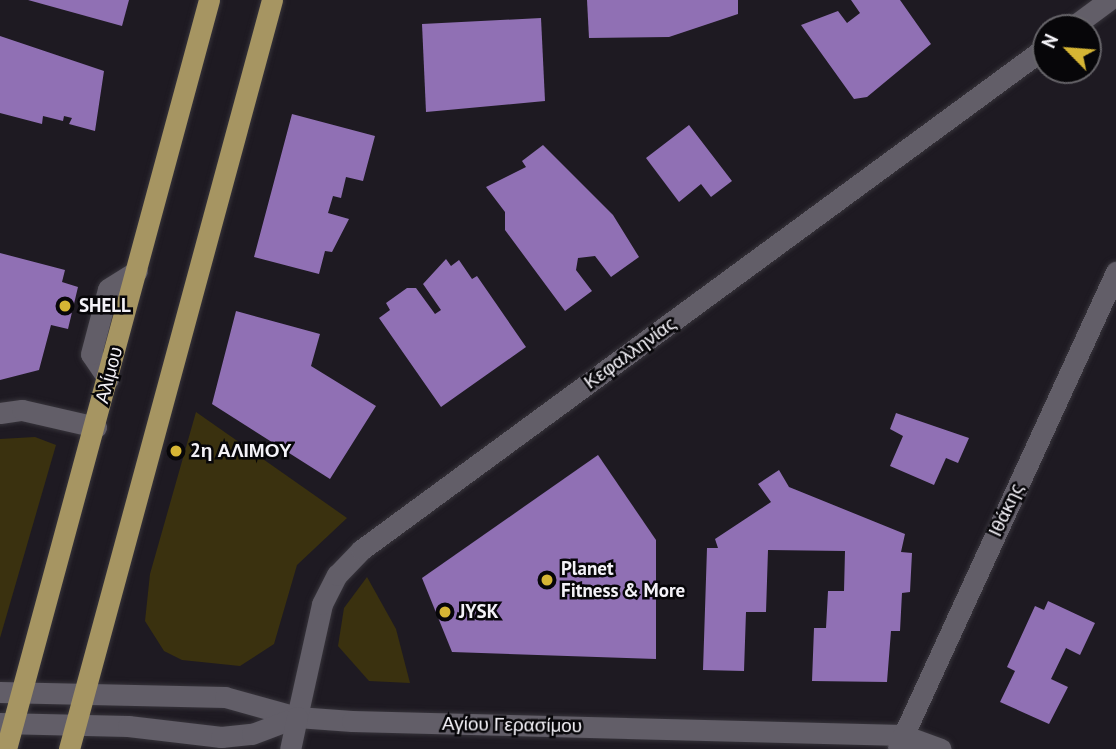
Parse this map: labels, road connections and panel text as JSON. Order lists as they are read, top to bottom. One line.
{"streets":{"main road":["Αλίμου"],"street":["Κεφαλληνίας","Ιθάκης","Αγίου Γερασίμου"]},"crossings":[["Κεφαλληνίας","Αγίου Γερασίμου"],["Αλίμου","Αγίου Γερασίμου"],["Ιθάκης","Αγίου Γερασίμου"]],"places":["SHELL","2η ΑΛΙΜΟΥ","Planet Fitness & More","JYSK"],"north":"top left"}
